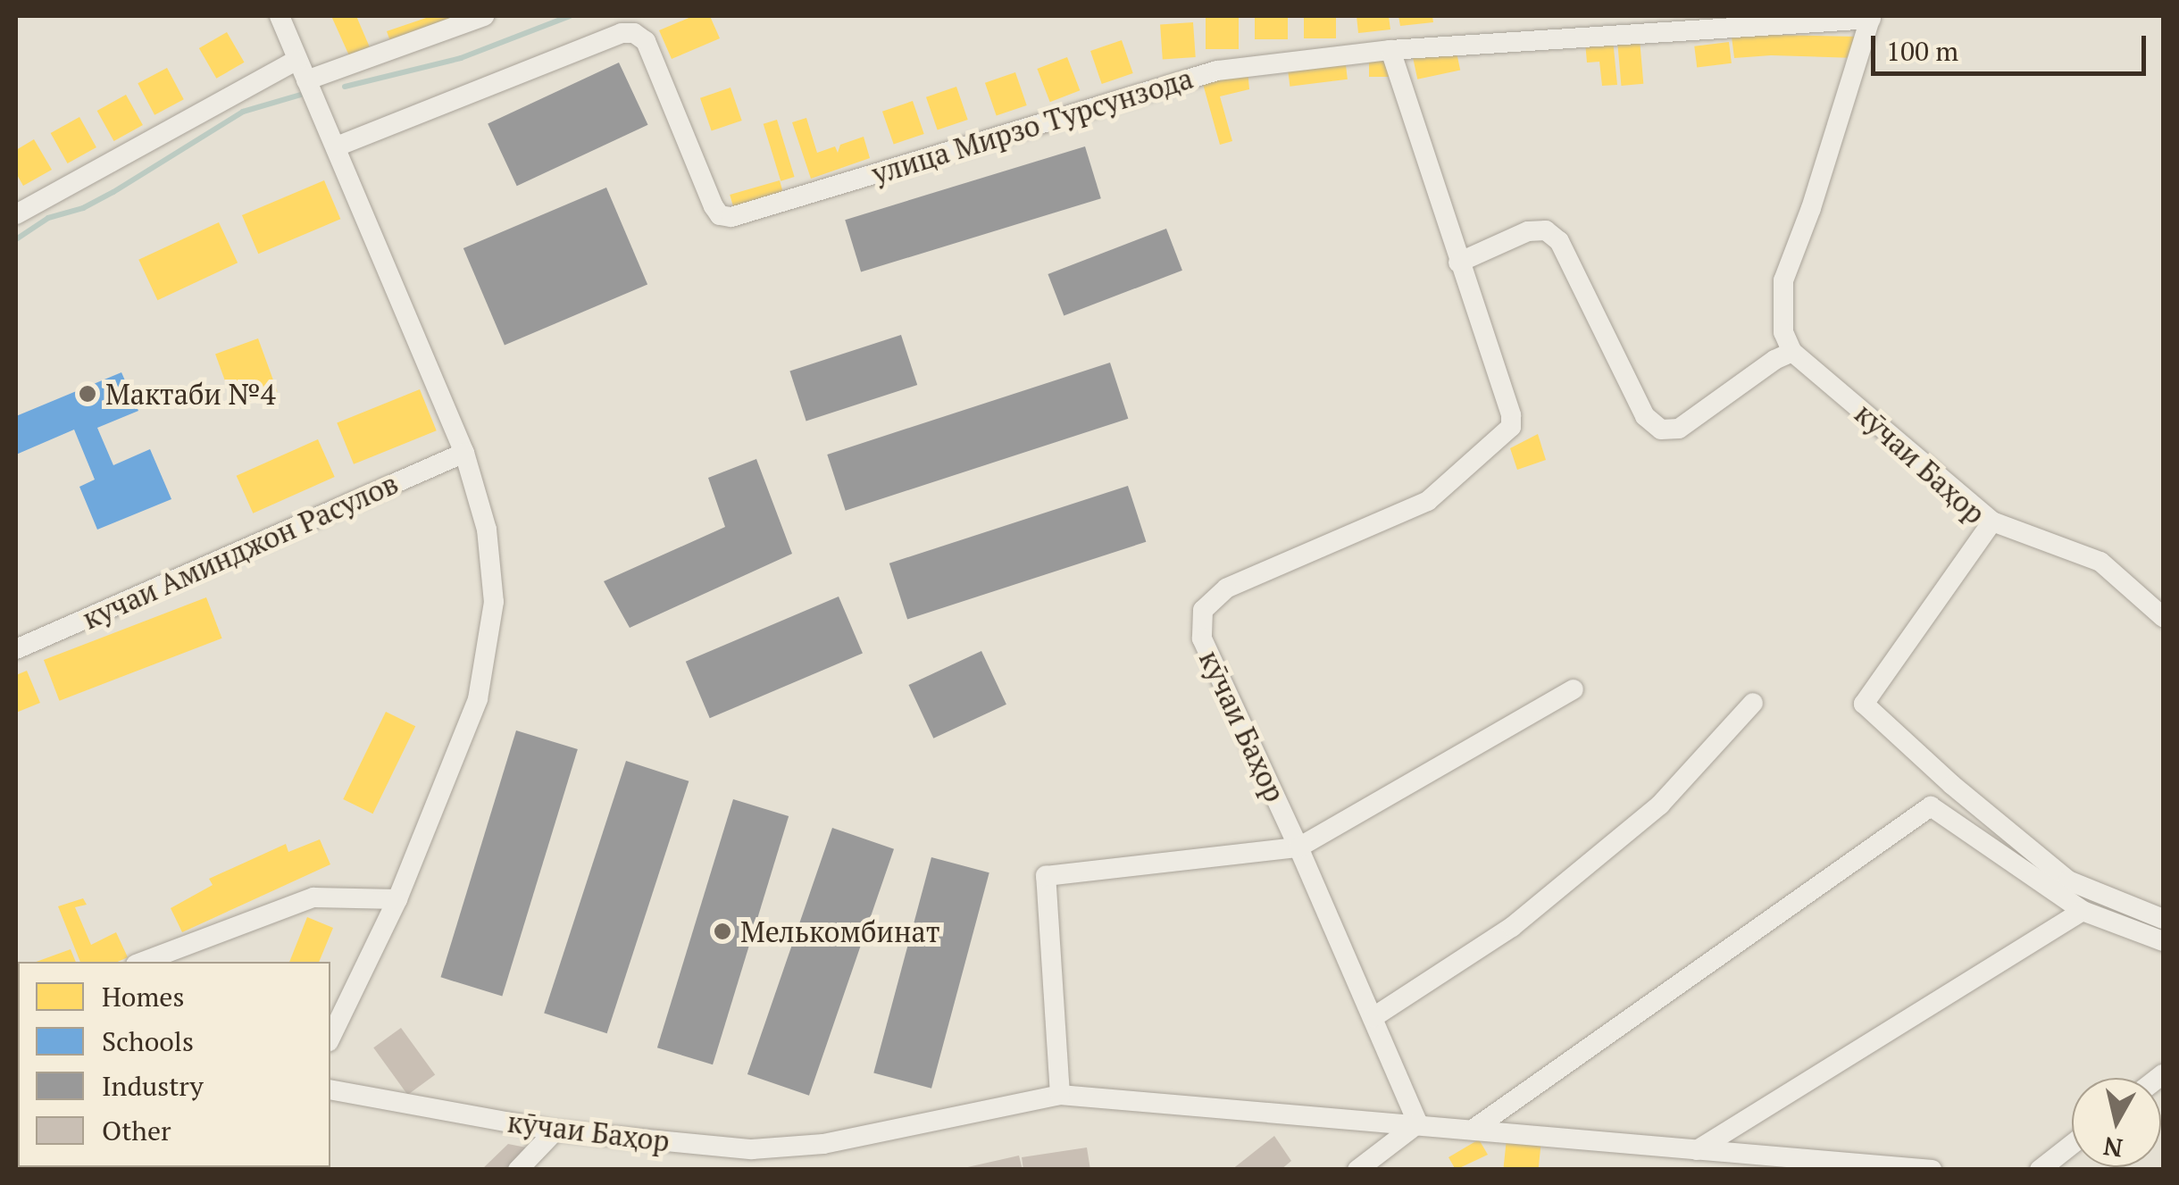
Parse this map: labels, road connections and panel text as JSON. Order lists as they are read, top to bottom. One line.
{"streets":{"street":["улица Мирзо Турсунзода","кӯчаи Баҳор","кучаи Аминджон Расулов"]},"crossings":[["улица Мирзо Турсунзода","кӯчаи Баҳор"]],"places":["Мактаби №4","Мелькомбинат"],"legend":["Homes","Schools","Industry","Other"],"scale_bar":"100 m","north":"bottom"}
